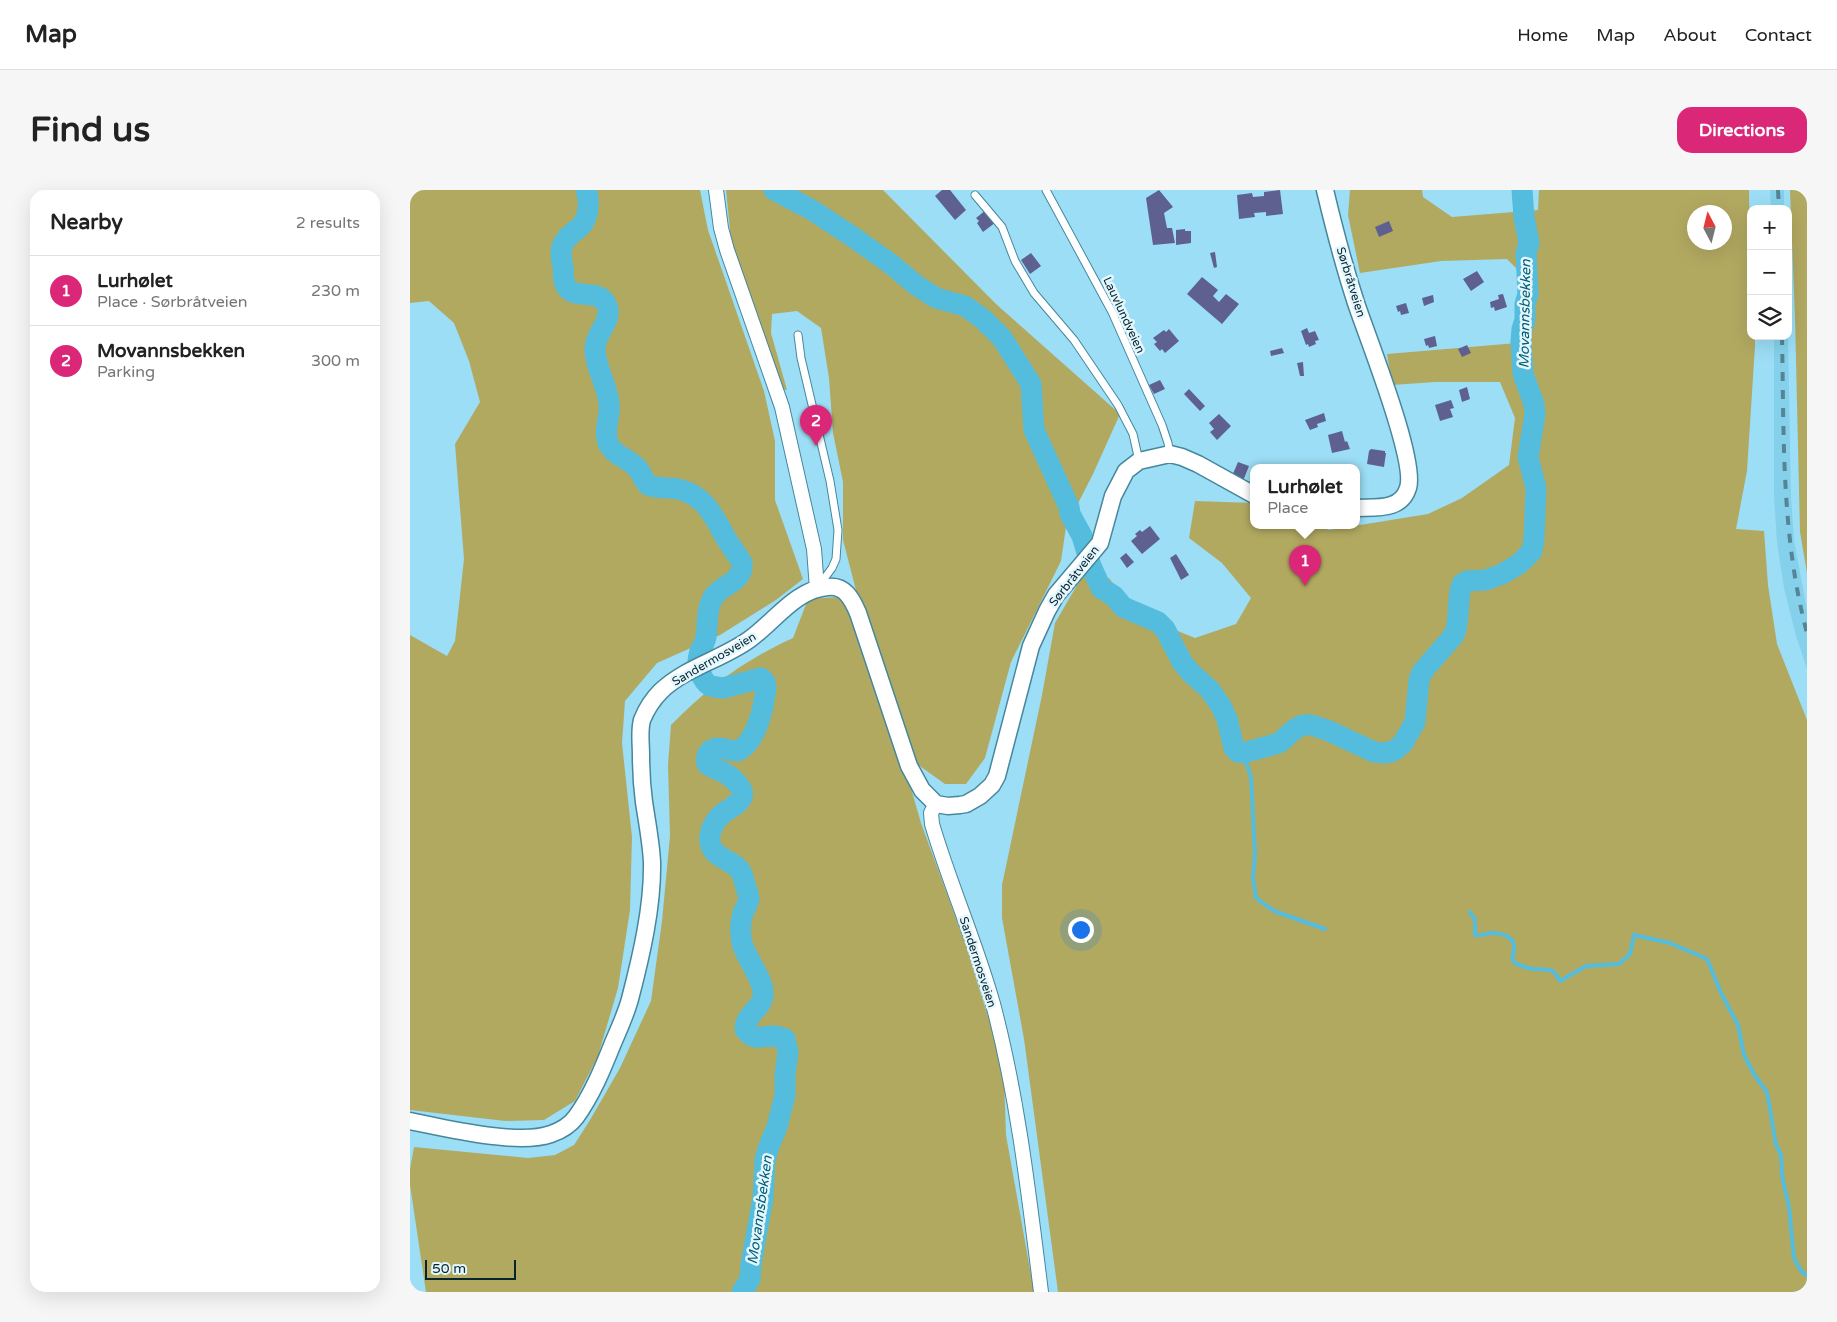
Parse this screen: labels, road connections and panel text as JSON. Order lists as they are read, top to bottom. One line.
{"streets":{"street":["Sørbråtveien","Sandermosveien"],"lane":["Lauvlundveien"]},"crossings":[["Sørbråtveien","Sandermosveien"]],"water":["Movannsbekken"],"scale_bar":"50 m","north":"top","page":{"header":"Map","nav":["Home","Map","About","Contact"],"buttons":"Directions","title":"Find us","heading":["Nearby","2 results"],"map_buttons":["+","−"],"list":[{"mark":"1","name":"Lurhølet","note":"Place · Sørbråtveien","value":"230 m"},{"mark":"2","name":"Movannsbekken","note":"Parking","value":"300 m"}],"pins":["2","1"],"popup":["Lurhølet","Place"],"scale":"50 m"}}
